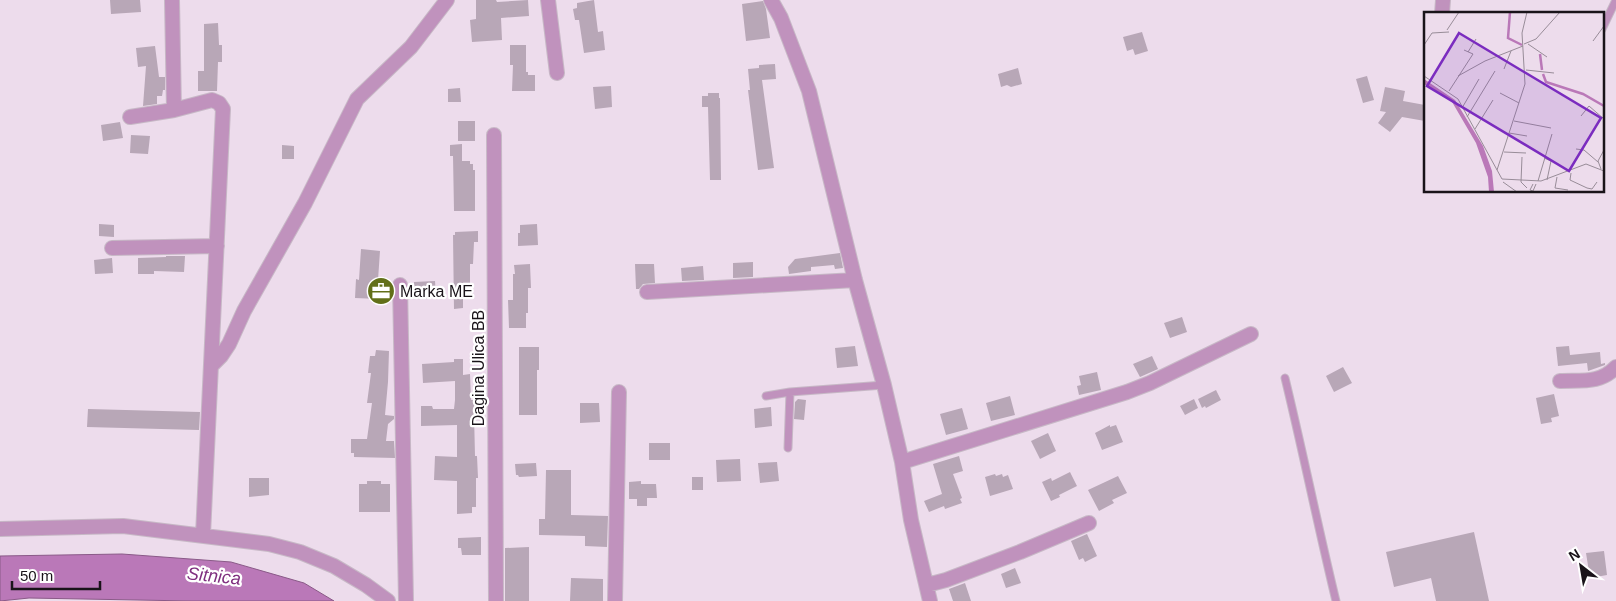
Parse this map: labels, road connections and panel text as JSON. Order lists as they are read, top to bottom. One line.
{"streets":{"street":["Dagina Ulica BB"]},"water":["Sitnica"],"places":{"office":["Marka ME"]},"scale_bar":"50 m","north":"top left"}
